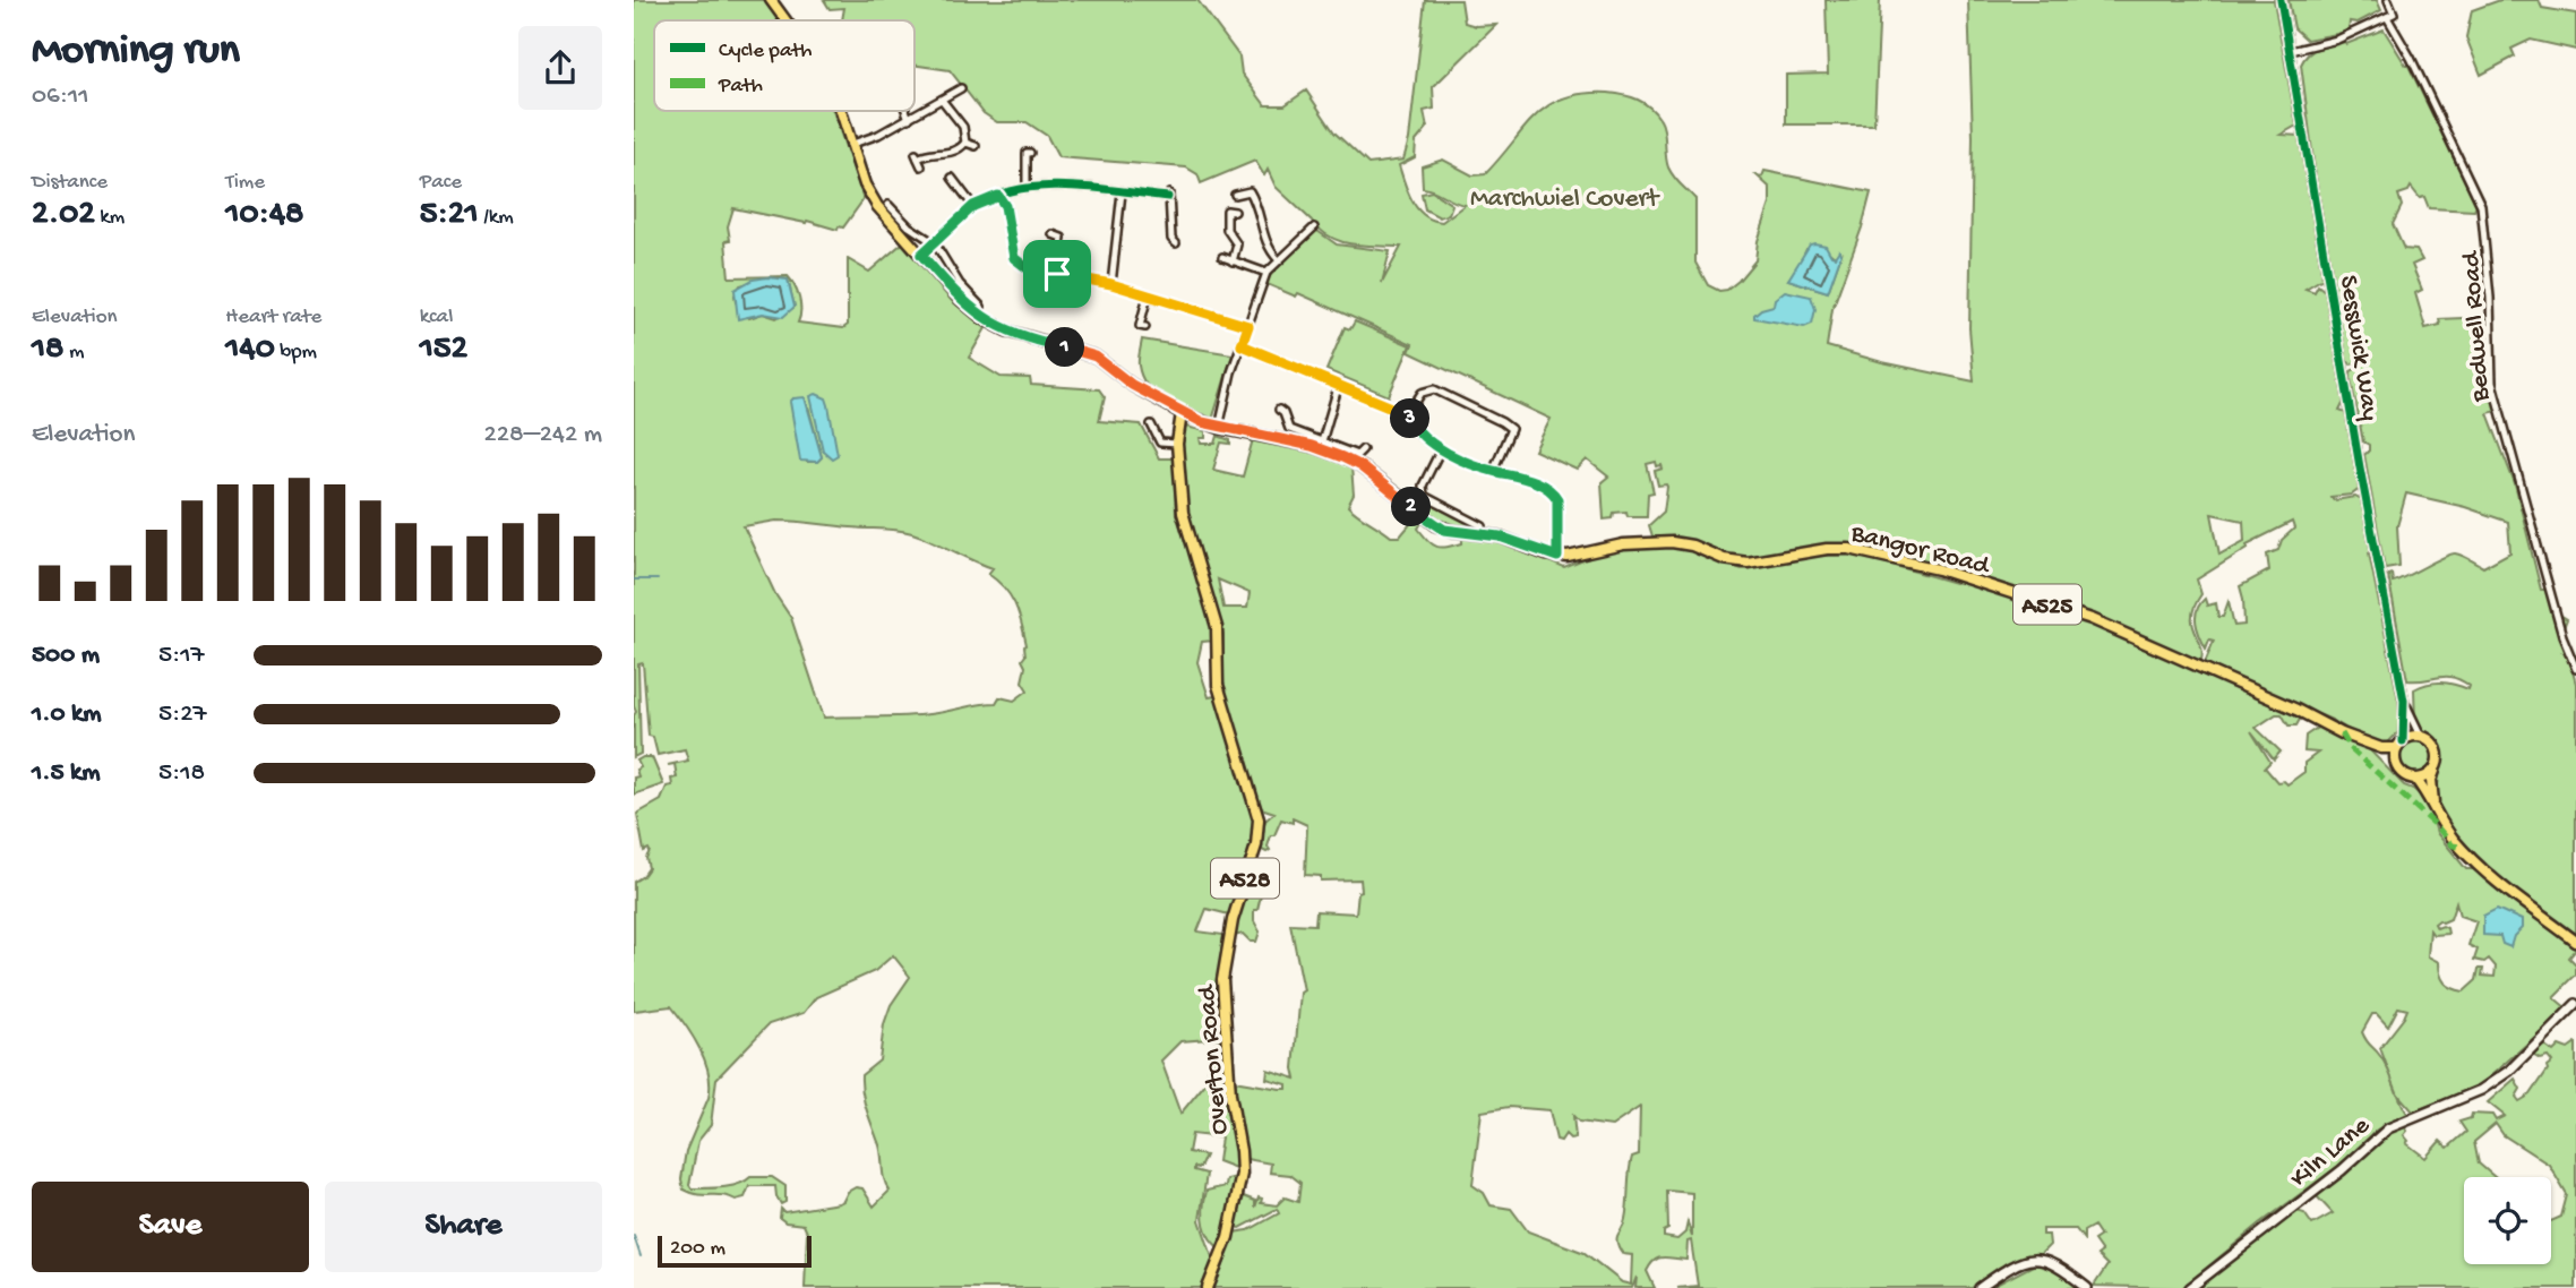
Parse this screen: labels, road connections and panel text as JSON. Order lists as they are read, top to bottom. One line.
{"streets":{"main road":["Bangor Road","A525","A528","Overton Road","Kiln Lane"],"street":["Bedwell Road","Sesswick Way"]},"crossings":[["Sesswick Way","Bangor Road"],["Sesswick Way","A525"],["Bangor Road","A525"]],"parks":["Marchwiel Covert"],"legend":["Cycle path","Path"],"scale_bar":"200 m","page":{"heading":["Morning run","06:11"],"stats":[["Distance","2.02 km"],["Time","10:48"],["Pace","5:21 /km"],["Elevation","18 m"],["Heart rate","140 bpm"],["kcal","152"]],"pins":["1","3","2"],"chart":["Elevation","228–242 m"],"list":[{"name":"500 m","note":"5:17"},{"name":"1.0 km","note":"5:27"},{"name":"1.5 km","note":"5:18"}],"buttons":["Save","Share"],"scale":"200 m"}}
